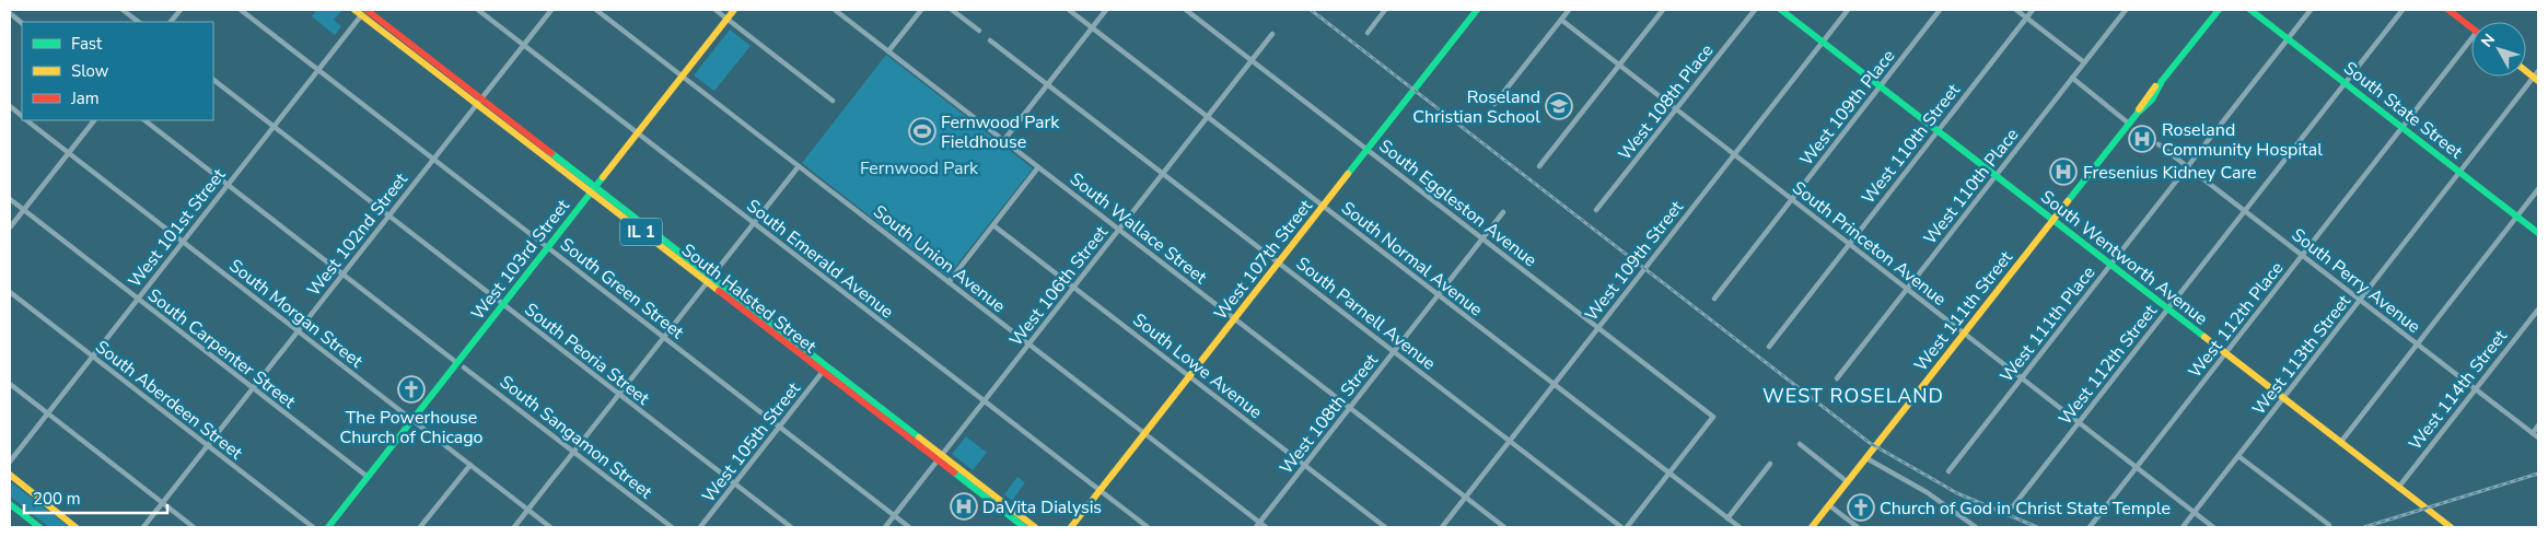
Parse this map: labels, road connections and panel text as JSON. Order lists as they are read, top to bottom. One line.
{"streets":{"main road":["South State Street","IL 1","South Wentworth Avenue","West 103rd Street","West 107th Street","South Halsted Street","West 111th Street"],"street":["West 108th Place","West 109th Place","West 110th Street","West 110th Place","South Eggleston Avenue","West 101st Street","South Wallace Street","West 102nd Street","South Princeton Avenue","South Emerald Avenue","South Union Avenue","South Normal Avenue","West 109th Street","South Perry Avenue","West 106th Street","South Green Street","South Morgan Street","South Parnell Avenue","West 112th Place","West 111th Place","South Carpenter Street","South Peoria Street","West 113th Street","West 112th Street","South Lowe Avenue","West 114th Street","South Aberdeen Street","West 108th Street","South Sangamon Street","West 105th Street"]},"crossings":[["West 108th Place","South Princeton Avenue"],["West 109th Place","South Princeton Avenue"],["West 109th Place","South Wentworth Avenue"],["South State Street","West 112th Place"],["South State Street","West 111th Place"],["South State Street","West 113th Street"],["South State Street","West 112th Street"],["West 110th Street","South Princeton Avenue"],["West 110th Street","South Wentworth Avenue"],["West 110th Place","South Princeton Avenue"],["West 110th Place","South Wentworth Avenue"],["South Eggleston Avenue","South Normal Avenue"],["South Eggleston Avenue","West 107th Street"],["South Eggleston Avenue","West 109th Street"],["South Eggleston Avenue","West 106th Street"],["South Eggleston Avenue","West 108th Street"],["West 101st Street","South Green Street"],["West 101st Street","South Halsted Street"],["West 101st Street","South Morgan Street"],["West 101st Street","South Carpenter Street"],["West 101st Street","South Peoria Street"],["West 101st Street","South Aberdeen Street"],["West 101st Street","South Sangamon Street"],["South Wallace Street","West 107th Street"],["South Wallace Street","West 109th Street"],["South Wallace Street","West 106th Street"],["South Wallace Street","West 108th Street"],["West 102nd Street","South Emerald Avenue"],["West 102nd Street","South Green Street"],["West 102nd Street","South Halsted Street"],["West 102nd Street","South Morgan Street"],["West 102nd Street","South Carpenter Street"],["West 102nd Street","South Peoria Street"],["West 102nd Street","South Aberdeen Street"],["West 102nd Street","South Sangamon Street"],["South Princeton Avenue","West 109th Street"],["South Princeton Avenue","West 111th Street"],["South Princeton Avenue","West 112th Place"],["South Princeton Avenue","West 111th Place"],["South Princeton Avenue","West 113th Street"],["South Princeton Avenue","West 112th Street"],["South Wentworth Avenue","West 109th Street"],["South Wentworth Avenue","West 111th Street"],["South Wentworth Avenue","West 112th Place"],["South Wentworth Avenue","West 111th Place"],["South Wentworth Avenue","West 113th Street"],["South Wentworth Avenue","West 112th Street"],["South Wentworth Avenue","West 114th Street"],["South Emerald Avenue","West 103rd Street"],["South Emerald Avenue","West 107th Street"],["South Emerald Avenue","West 106th Street"],["South Union Avenue","West 103rd Street"],["South Union Avenue","West 107th Street"],["South Union Avenue","West 106th Street"],["South Union Avenue","West 108th Street"],["South Normal Avenue","West 107th Street"],["South Normal Avenue","West 109th Street"],["South Normal Avenue","West 106th Street"],["South Normal Avenue","West 108th Street"],["West 103rd Street","South Green Street"],["West 103rd Street","South Halsted Street"],["West 103rd Street","South Morgan Street"],["West 103rd Street","South Carpenter Street"],["West 103rd Street","South Peoria Street"],["West 103rd Street","South Sangamon Street"],["West 107th Street","South Parnell Avenue"],["West 107th Street","South Lowe Avenue"],["West 109th Street","South Parnell Avenue"],["South Perry Avenue","West 112th Place"],["South Perry Avenue","West 111th Place"],["South Perry Avenue","West 113th Street"],["South Perry Avenue","West 112th Street"],["South Perry Avenue","West 114th Street"],["West 106th Street","South Green Street"],["West 106th Street","South Halsted Street"],["West 106th Street","South Parnell Avenue"],["West 106th Street","South Lowe Avenue"],["South Green Street","West 105th Street"],["South Halsted Street","West 105th Street"],["South Parnell Avenue","West 108th Street"],["South Peoria Street","West 105th Street"],["South Lowe Avenue","West 108th Street"]],"districts":["WEST ROSELAND"],"parks":["Fernwood Park"],"places":{"school or university":["Roseland Christian School"],"sports":["Fernwood Park Fieldhouse"],"hospital":["Roseland Community Hospital","Fresenius Kidney Care","DaVita Dialysis"],"church":["The Powerhouse Church of Chicago","Church of God in Christ State Temple"]},"legend":["Fast","Slow","Jam"],"scale_bar":"200 m","north":"top left"}
